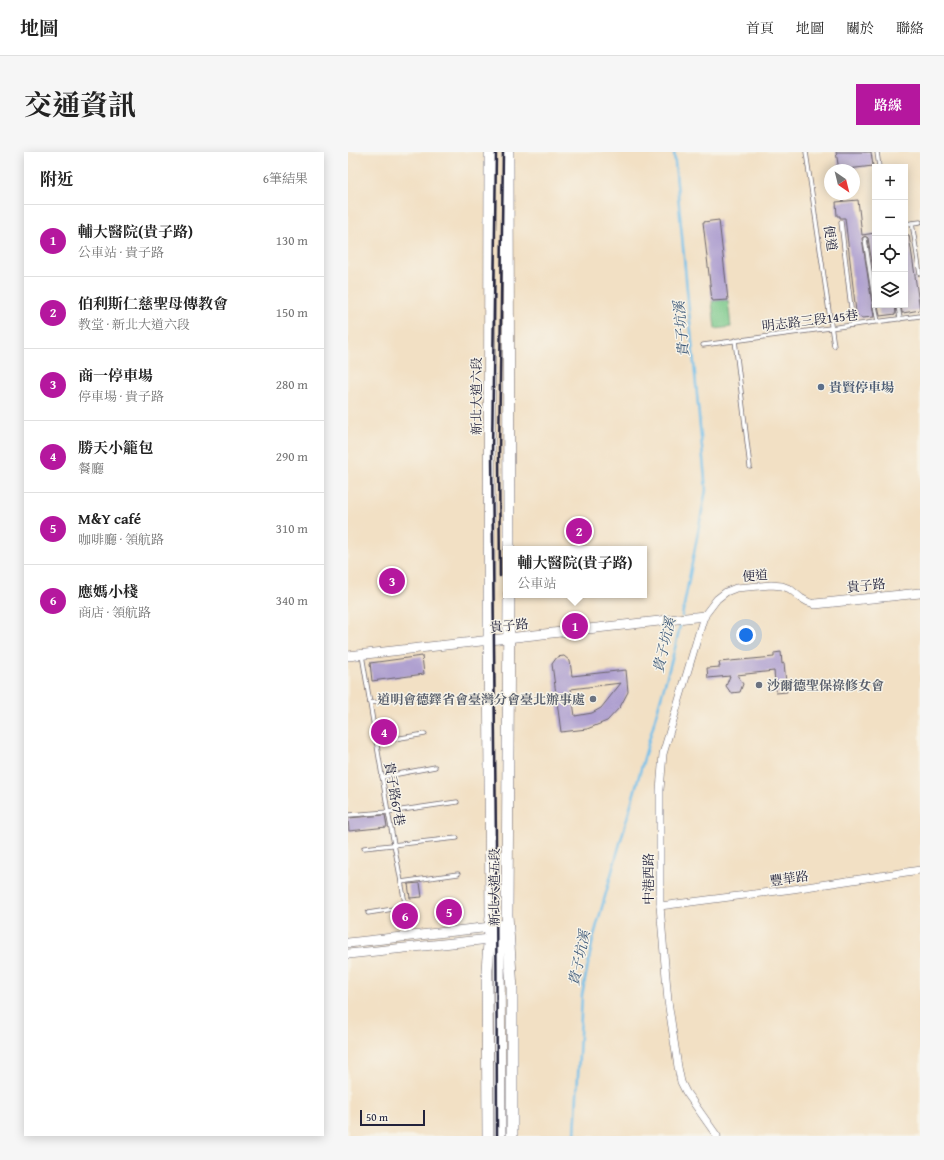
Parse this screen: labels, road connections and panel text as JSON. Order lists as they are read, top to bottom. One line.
{"streets":{"main road":["新北大道六段","新北大道五段"],"street":["便道","貴子路","豐華路","中港西路"],"lane":["明志路三段145巷","貴子路67巷"]},"crossings":[["便道","明志路三段145巷"],["便道","貴子路"],["便道","中港西路"],["新北大道六段","貴子路"],["新北大道六段","新北大道五段"],["貴子路","貴子路67巷"],["貴子路","中港西路"],["貴子路","新北大道五段"],["豐華路","中港西路"]],"water":["貴子坑溪"],"places":["貴賢停車場","沙爾德聖保祿修女會","道明會德鐸省會臺灣分會臺北辦事處"],"scale_bar":"50 m","north":"bottom right","page":{"header":"地圖","nav":["首頁","地圖","關於","聯絡"],"title":"交通資訊","buttons":"路線","heading":["附近","6筆結果"],"map_buttons":["+","−"],"list":[{"mark":"1","name":"輔大醫院(貴子路)","note":"公車站 · 貴子路","value":"130 m"},{"mark":"2","name":"伯利斯仁慈聖母傳教會","note":"教堂 · 新北大道六段","value":"150 m"},{"mark":"3","name":"商一停車場","note":"停車場 · 貴子路","value":"280 m"},{"mark":"4","name":"勝天小籠包","note":"餐廳","value":"290 m"},{"mark":"5","name":"M&Y café","note":"咖啡廳 · 領航路","value":"310 m"},{"mark":"6","name":"應媽小棧","note":"商店 · 領航路","value":"340 m"}],"pins":["2","3","1","4","5","6"],"popup":["輔大醫院(貴子路)","公車站"],"scale":"50 m"}}
